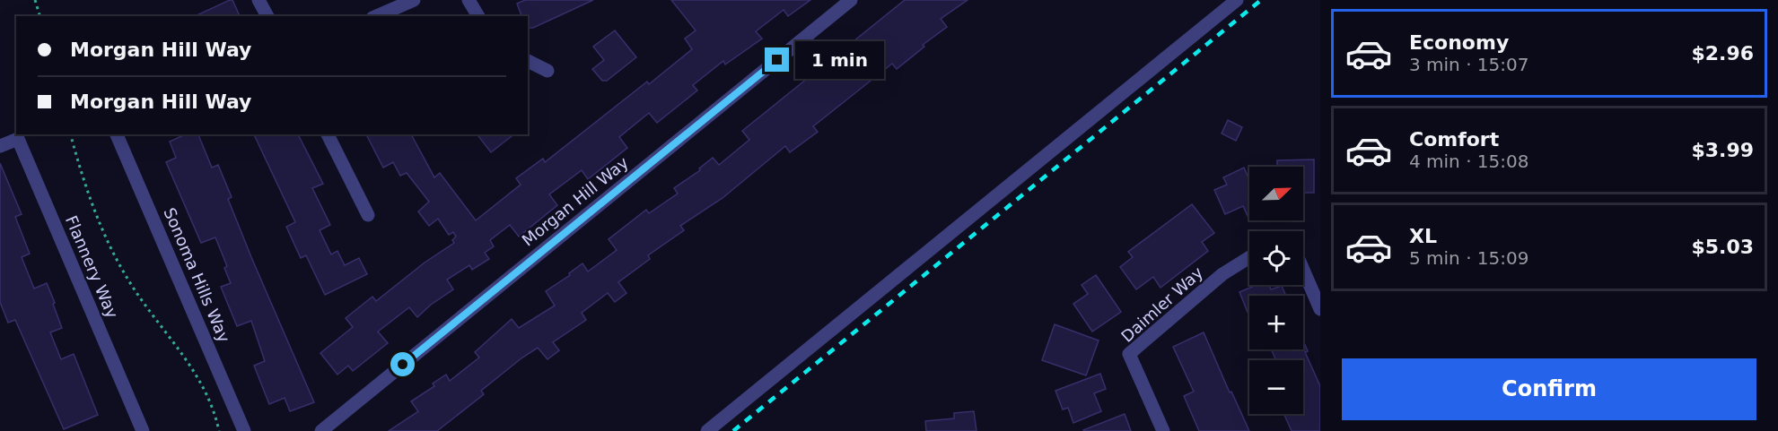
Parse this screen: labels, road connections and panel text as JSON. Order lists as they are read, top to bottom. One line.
{"streets":{"street":["Morgan Hill Way","Flannery Way","Sonoma Hills Way","Daimler Way"]},"north":"top right","page":{"list":[{"name":"Economy","note":"3 min · 15:07","value":"$2.96"},{"name":"Comfort","note":"4 min · 15:08","value":"$3.99"},{"name":"XL","note":"5 min · 15:09","value":"$5.03"}],"banner":["Morgan Hill Way","Morgan Hill Way"],"bubble":"1 min","map_buttons":["+","−"],"buttons":"Confirm"}}
